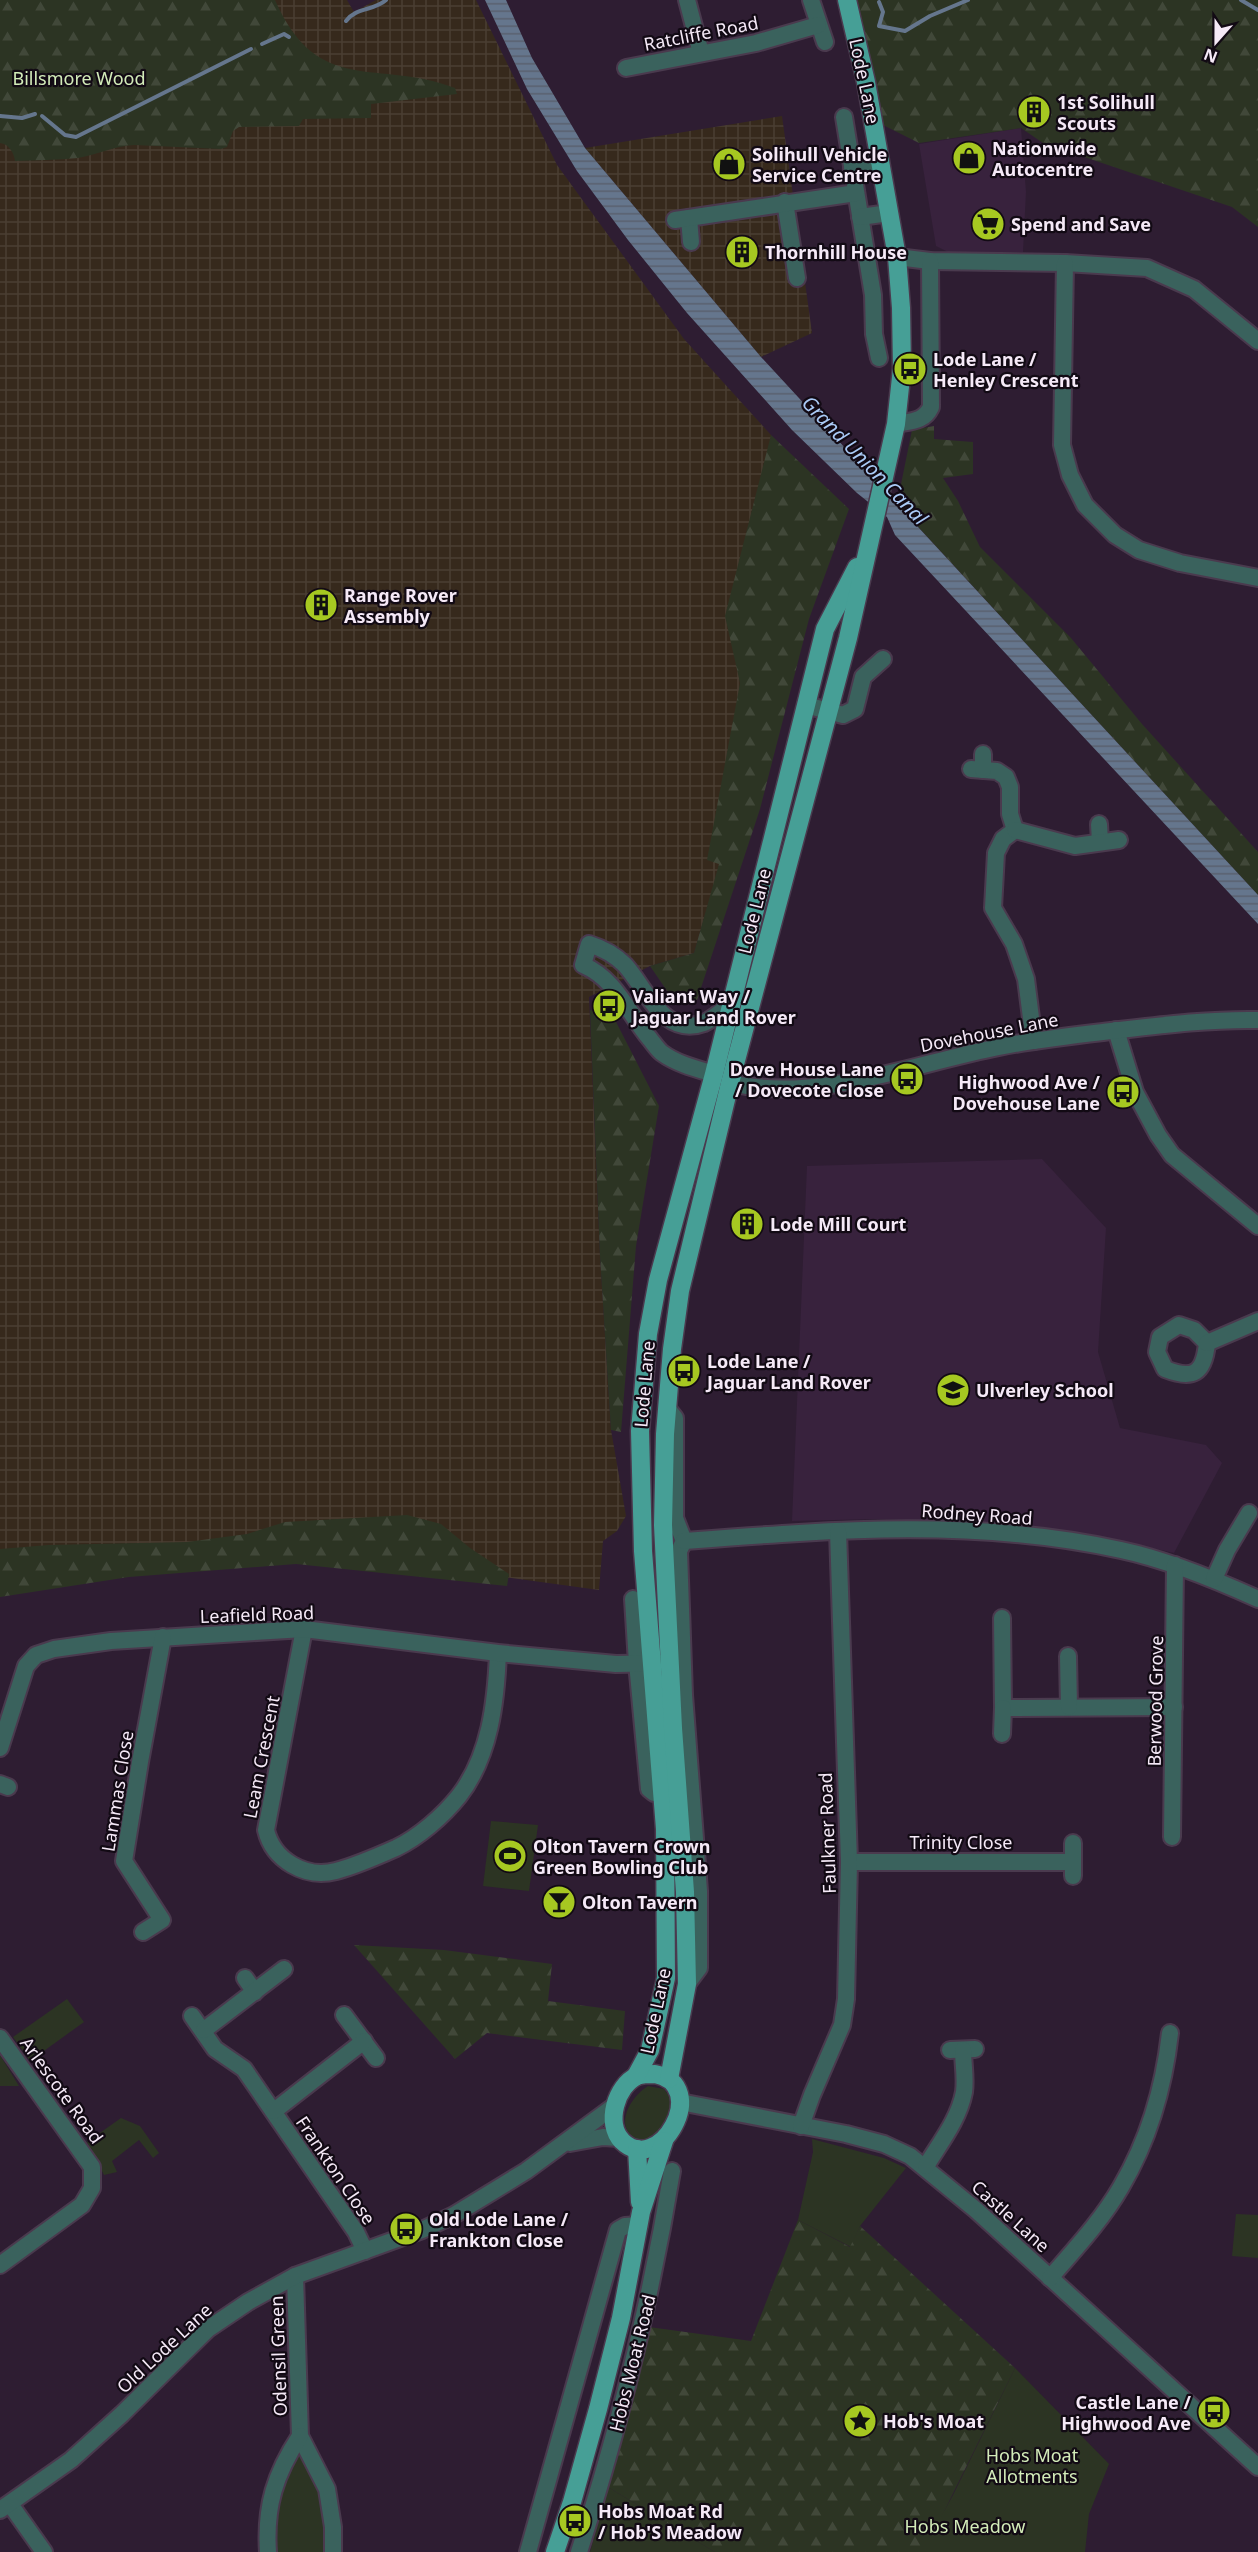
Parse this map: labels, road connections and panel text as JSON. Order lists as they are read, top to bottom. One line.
{"streets":{"main road":["Lode Lane","Hobs Moat Road"],"street":["Ratcliffe Road","Dovehouse Lane","Rodney Road","Leafield Road","Berwood Grove","Leam Crescent","Lammas Close","Faulkner Road","Trinity Close","Arlescote Road","Frankton Close","Castle Lane","Old Lode Lane","Odensil Green"]},"crossings":[["Ratcliffe Road","Lode Lane"],["Lode Lane","Dovehouse Lane"],["Lode Lane","Rodney Road"],["Lode Lane","Leafield Road"],["Lode Lane","Castle Lane"],["Lode Lane","Old Lode Lane"],["Lode Lane","Hobs Moat Road"],["Rodney Road","Berwood Grove"],["Rodney Road","Faulkner Road"],["Leafield Road","Leam Crescent"],["Leafield Road","Lammas Close"],["Faulkner Road","Trinity Close"],["Faulkner Road","Castle Lane"],["Frankton Close","Old Lode Lane"],["Castle Lane","Old Lode Lane"],["Castle Lane","Hobs Moat Road"],["Old Lode Lane","Odensil Green"],["Old Lode Lane","Hobs Moat Road"]],"water":["Grand Union Canal"],"parks":["Billsmore Wood","Hobs Moat Allotments","Hobs Meadow"],"places":{"building":["1st Solihull Scouts","Thornhill House","Range Rover Assembly","Lode Mill Court"],"shop":["Nationwide Autocentre","Solihull Vehicle Service Centre"],"supermarket":["Spend and Save"],"bus stop":["Lode Lane / Henley Crescent","Valiant Way / Jaguar Land Rover","Dove House Lane / Dovecote Close","Highwood Ave / Dovehouse Lane","Lode Lane / Jaguar Land Rover","Old Lode Lane / Frankton Close","Castle Lane / Highwood Ave","Hobs Moat Rd / Hob'S Meadow"],"school or university":["Ulverley School"],"sports":["Olton Tavern Crown Green Bowling Club"],"bar":["Olton Tavern"],"place":["Hob's Moat"]},"north":"bottom"}
